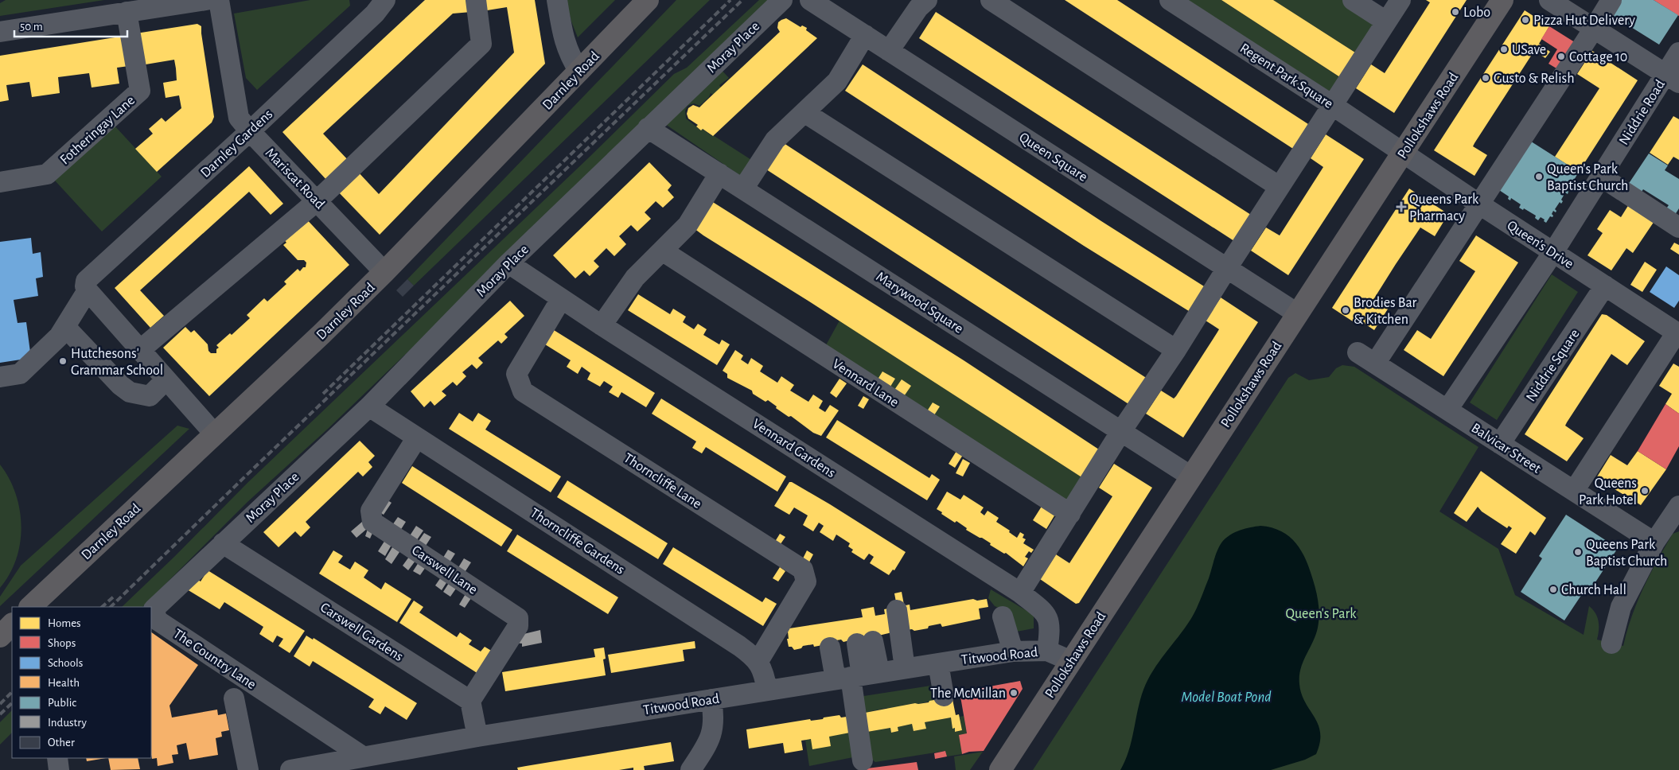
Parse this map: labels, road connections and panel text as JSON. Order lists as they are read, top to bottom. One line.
{"streets":{"main road":["Darnley Road","Pollokshaws Road"],"street":["Moray Place","Regent Park Square","Niddrie Road","Fotheringay Lane","Darnley Gardens","Queen Square","Mariscat Road","Queen's Drive","Marywood Square","Niddrie Square","Vennard Lane","Vennard Gardens","Balvicar Street","Thorncliffe Lane","Thorncliffe Gardens","Carswell Lane","Carswell Gardens","Titwood Road","The Country Lane"]},"crossings":[["Moray Place","Marywood Square"],["Moray Place","Vennard Gardens"],["Moray Place","Thorncliffe Gardens"],["Moray Place","Carswell Gardens"],["Moray Place","The Country Lane"],["Regent Park Square","Pollokshaws Road"],["Regent Park Square","Queen's Drive"],["Darnley Road","Mariscat Road"],["Niddrie Road","Queen's Drive"],["Pollokshaws Road","Queen Square"],["Pollokshaws Road","Queen's Drive"],["Pollokshaws Road","Marywood Square"],["Pollokshaws Road","Titwood Road"],["Darnley Gardens","Mariscat Road"],["Queen's Drive","Niddrie Square"],["Queen's Drive","Balvicar Street"],["Niddrie Square","Balvicar Street"],["Vennard Gardens","Thorncliffe Lane"],["Vennard Gardens","Titwood Road"],["Thorncliffe Lane","Thorncliffe Gardens"],["Thorncliffe Gardens","Carswell Lane"],["Carswell Lane","Carswell Gardens"],["Carswell Gardens","The Country Lane"],["Titwood Road","The Country Lane"]],"water":["Model Boat Pond"],"parks":["Queen's Park"],"places":{"other":["Lobo","Pizza Hut Delivery","USave","Cottage 10","Gusto & Relish","Queen's Park Baptist Church","Brodies Bar & Kitchen","Hutchesons' Grammar School","Queens Park Hotel","Queens Park Baptist Church","Church Hall","The McMillan"],"health":["Queens Park Pharmacy"]},"legend":["Homes","Shops","Schools","Health","Public","Industry","Other"],"scale_bar":"50 m"}
